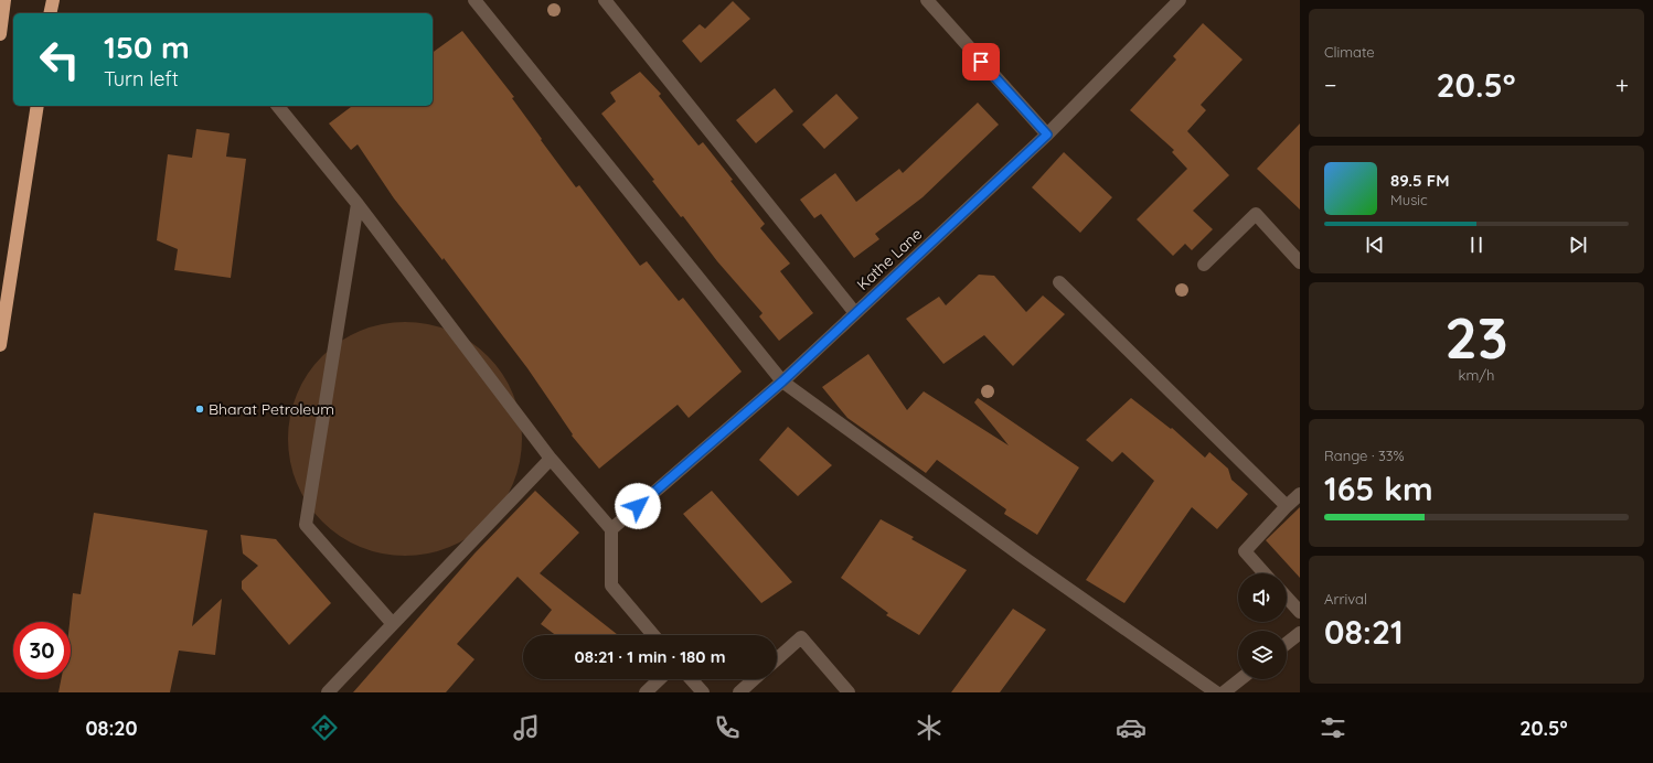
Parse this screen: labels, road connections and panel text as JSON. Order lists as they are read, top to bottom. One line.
{"streets":{"street":["Kathe Lane"]},"places":["Bharat Petroleum"],"page":{"tile":["Climate",["23","km/h"],["Range · 33%","165 km"],["Arrival","08:21"]],"turn":["150 m","Turn left"],"heat":["−","20.5°","+"],"song":["89.5 FM","Music"],"limit":"30","trip":"08:21 · 1 min · 180 m","tabs":["08:20","20.5°"]}}
